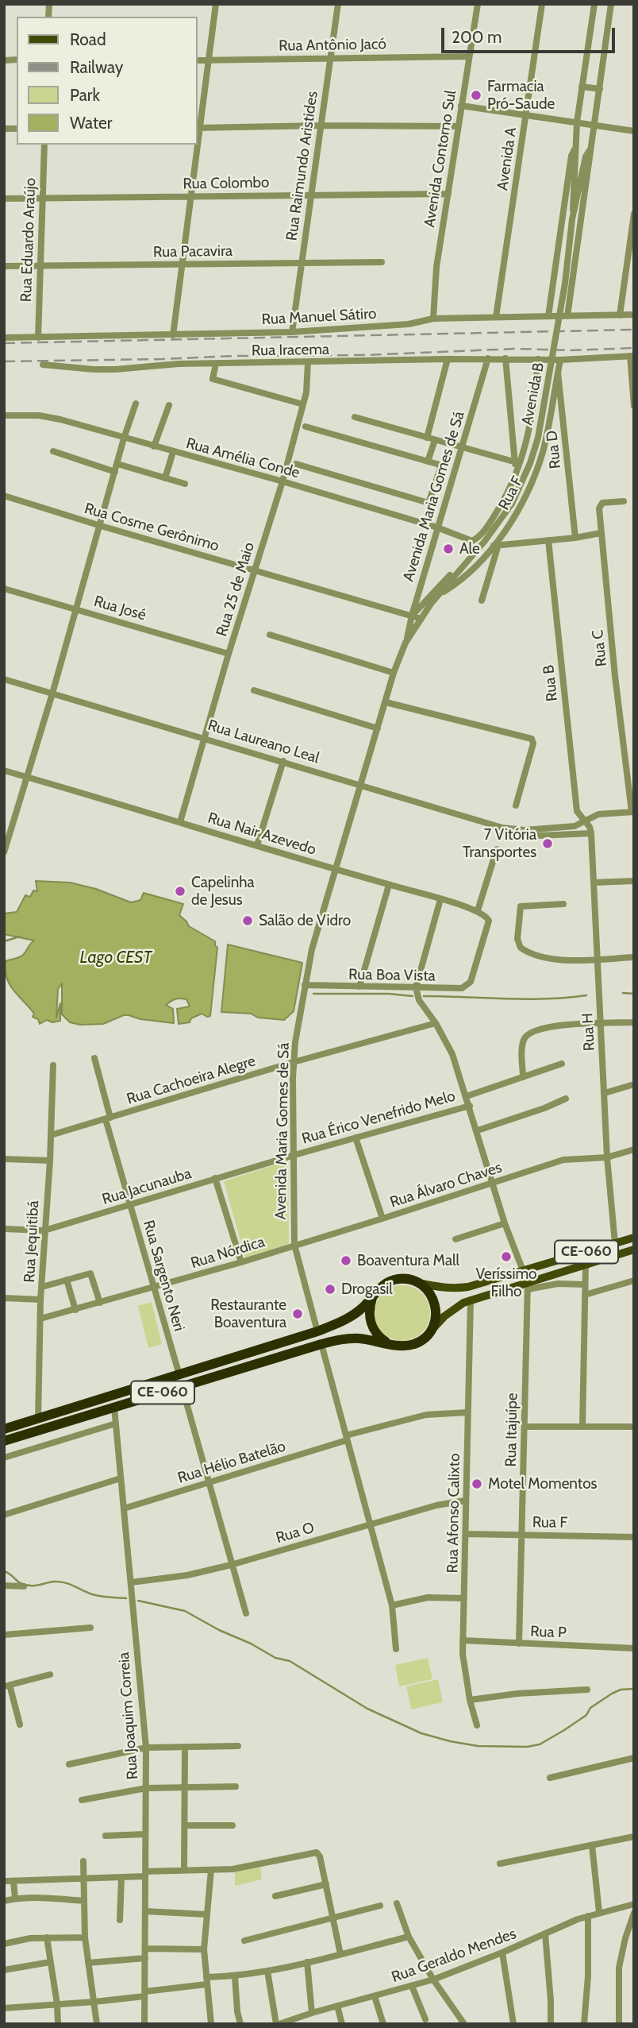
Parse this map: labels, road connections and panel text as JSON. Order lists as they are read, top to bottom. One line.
{"streets":{"highway":["CE-060"],"street":["Rua Antônio Jacó","Avenida Contorno Sul","Avenida A","Rua Raimundo Aristides","Rua Colombo","Rua Eduardo Araújo","Rua Pacavira","Rua Manuel Sátiro","Rua Iracema","Avenida B","Rua D","Rua Amélia Conde","Rua F","Avenida Maria Gomes de Sá","Rua Cosme Gerônimo","Rua 25 de Maio","Rua José","Rua C","Rua B","Rua Laureano Leal","Rua Nair Azevedo","Rua Boa Vista","Rua H","Rua Cachoeira Alegre","Rua Érico Venefrido Melo","Rua Álvaro Chaves","Rua Jacunauba","Rua Jequitibá","Rua Nórdica","Rua Sargento Neri","Rua Itajuípe","Rua Hélio Batelão","Rua Afonso Calixto","Rua O","Rua P","Rua Joaquim Correia","Rua Geraldo Mendes"]},"crossings":[["Rua Antônio Jacó","Avenida Contorno Sul"],["Rua Antônio Jacó","Rua Raimundo Aristides"],["Avenida Contorno Sul","Rua Colombo"],["Avenida Contorno Sul","Rua Manuel Sátiro"],["Avenida A","Rua Manuel Sátiro"],["Rua Raimundo Aristides","Rua Colombo"],["Rua Raimundo Aristides","Rua Pacavira"],["Rua Raimundo Aristides","Rua Manuel Sátiro"],["Rua Colombo","Rua Eduardo Araújo"],["Rua Eduardo Araújo","Rua Pacavira"],["Rua Eduardo Araújo","Rua Manuel Sátiro"],["Rua Manuel Sátiro","Avenida B"],["Rua Iracema","Rua D"],["Rua Iracema","Avenida Maria Gomes de Sá"],["Rua Iracema","Rua 25 de Maio"],["Avenida B","Rua F"],["Avenida B","Avenida Maria Gomes de Sá"],["Avenida B","Rua Cosme Gerônimo"],["Rua D","Rua F"],["Rua Amélia Conde","Avenida Maria Gomes de Sá"],["Rua Amélia Conde","Rua 25 de Maio"],["Rua F","Rua Itajuípe"],["Rua F","Rua Afonso Calixto"],["Avenida Maria Gomes de Sá","Rua Cosme Gerônimo"],["Avenida Maria Gomes de Sá","Rua Laureano Leal"],["Avenida Maria Gomes de Sá","Rua Nair Azevedo"],["Avenida Maria Gomes de Sá","Rua Boa Vista"],["Avenida Maria Gomes de Sá","Rua Cachoeira Alegre"],["Avenida Maria Gomes de Sá","Rua Érico Venefrido Melo"],["Avenida Maria Gomes de Sá","Rua Álvaro Chaves"],["Avenida Maria Gomes de Sá","Rua Jacunauba"],["Avenida Maria Gomes de Sá","CE-060"],["Avenida Maria Gomes de Sá","Rua Nórdica"],["Rua Cosme Gerônimo","Rua 25 de Maio"],["Rua 25 de Maio","Rua José"],["Rua 25 de Maio","Rua Laureano Leal"],["Rua 25 de Maio","Rua Nair Azevedo"],["Rua C","Rua Laureano Leal"],["Rua B","Rua Laureano Leal"],["Rua B","Rua H"],["Rua Laureano Leal","Rua H"],["Rua Nair Azevedo","Rua Boa Vista"],["Rua H","Rua Álvaro Chaves"],["Rua H","CE-060"],["Rua Cachoeira Alegre","Rua Jequitibá"],["Rua Cachoeira Alegre","Rua Sargento Neri"],["Rua Érico Venefrido Melo","Rua Jacunauba"],["Rua Álvaro Chaves","Rua Nórdica"],["Rua Jacunauba","Rua Jequitibá"],["Rua Jacunauba","Rua Sargento Neri"],["Rua Jequitibá","CE-060"],["Rua Jequitibá","Rua Nórdica"],["CE-060","Rua Sargento Neri"],["CE-060","Rua Itajuípe"],["CE-060","Rua Afonso Calixto"],["CE-060","Rua Joaquim Correia"],["Rua Nórdica","Rua Sargento Neri"],["Rua Itajuípe","Rua P"],["Rua Hélio Batelão","Rua Afonso Calixto"],["Rua Hélio Batelão","Rua Joaquim Correia"],["Rua Afonso Calixto","Rua O"],["Rua Afonso Calixto","Rua P"],["Rua O","Rua Joaquim Correia"]],"water":["Lago CEST"],"places":["Farmacia Pró-Saude","Ale","7 Vitória Transportes","Capelinha de Jesus","Salão de Vidro","Veríssimo Filho","Boaventura Mall","Drogasil","Restaurante Boaventura","Motel Momentos"],"legend":["Road","Railway","Park","Water"],"scale_bar":"200 m"}
